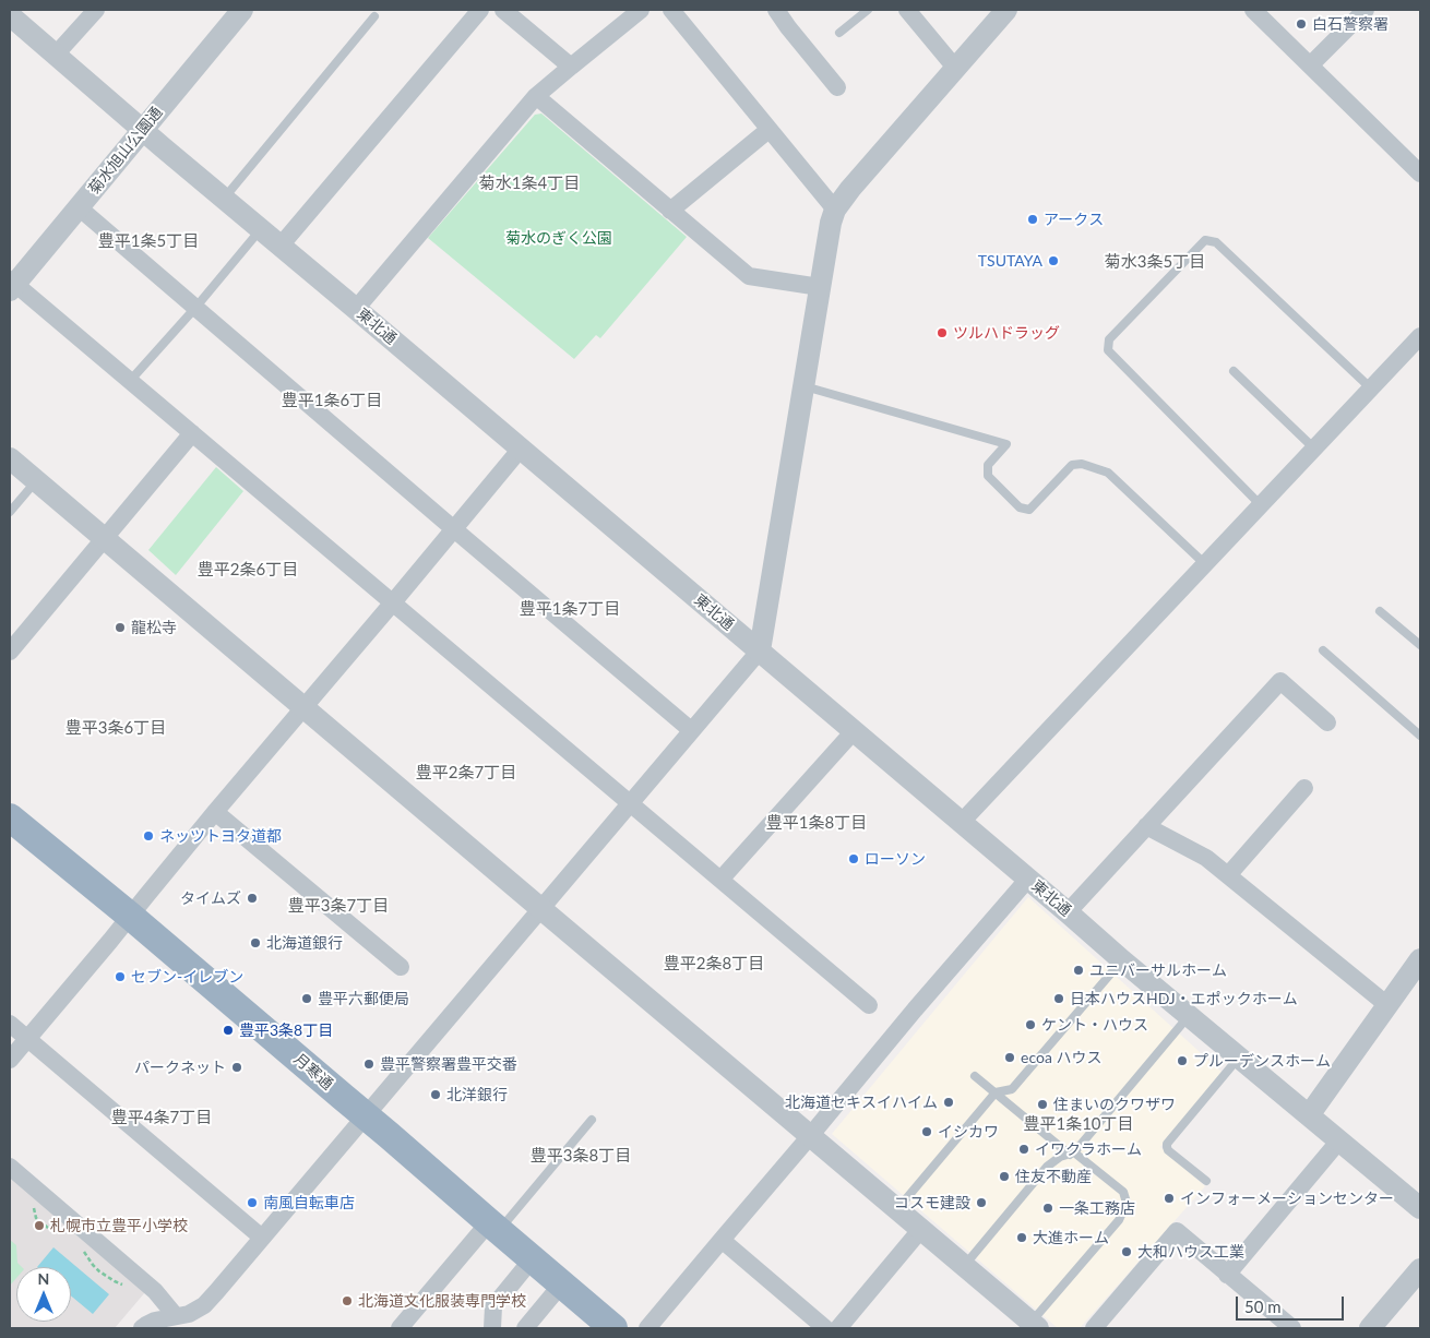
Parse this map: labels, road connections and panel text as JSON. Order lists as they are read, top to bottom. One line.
{"streets":{"highway":["月寒通"],"street":["菊水旭山公園通","東北通"]},"crossings":[["菊水旭山公園通","東北通"]],"districts":["菊水1条4丁目","豊平1条5丁目","菊水3条5丁目","豊平1条6丁目","豊平2条6丁目","豊平1条7丁目","豊平3条6丁目","豊平2条7丁目","豊平1条8丁目","豊平3条7丁目","豊平2条8丁目","豊平4条7丁目","豊平1条10丁目","豊平3条8丁目"],"parks":["菊水のぎく公園"],"places":["白石警察署","アークス","TSUTAYA","ツルハドラッグ","龍松寺","ネッツトヨタ道都","ローソン","タイムズ","北海道銀行","ユニバーサルホーム","セブン-イレブン","豊平六郵便局","日本ハウスHDJ・エポックホーム","ケント・ハウス","豊平3条8丁目","ecoa ハウス","プルーデンスホーム","豊平警察署豊平交番","パークネット","北洋銀行","北海道セキスイハイム","住まいのクワザワ","イシカワ","イワクラホーム","住友不動産","インフォーメーションセンター","南風自転車店","コスモ建設","一条工務店","札幌市立豊平小学校","大進ホーム","大和ハウス工業","北海道文化服装専門学校"],"scale_bar":"50 m","north":"top"}
